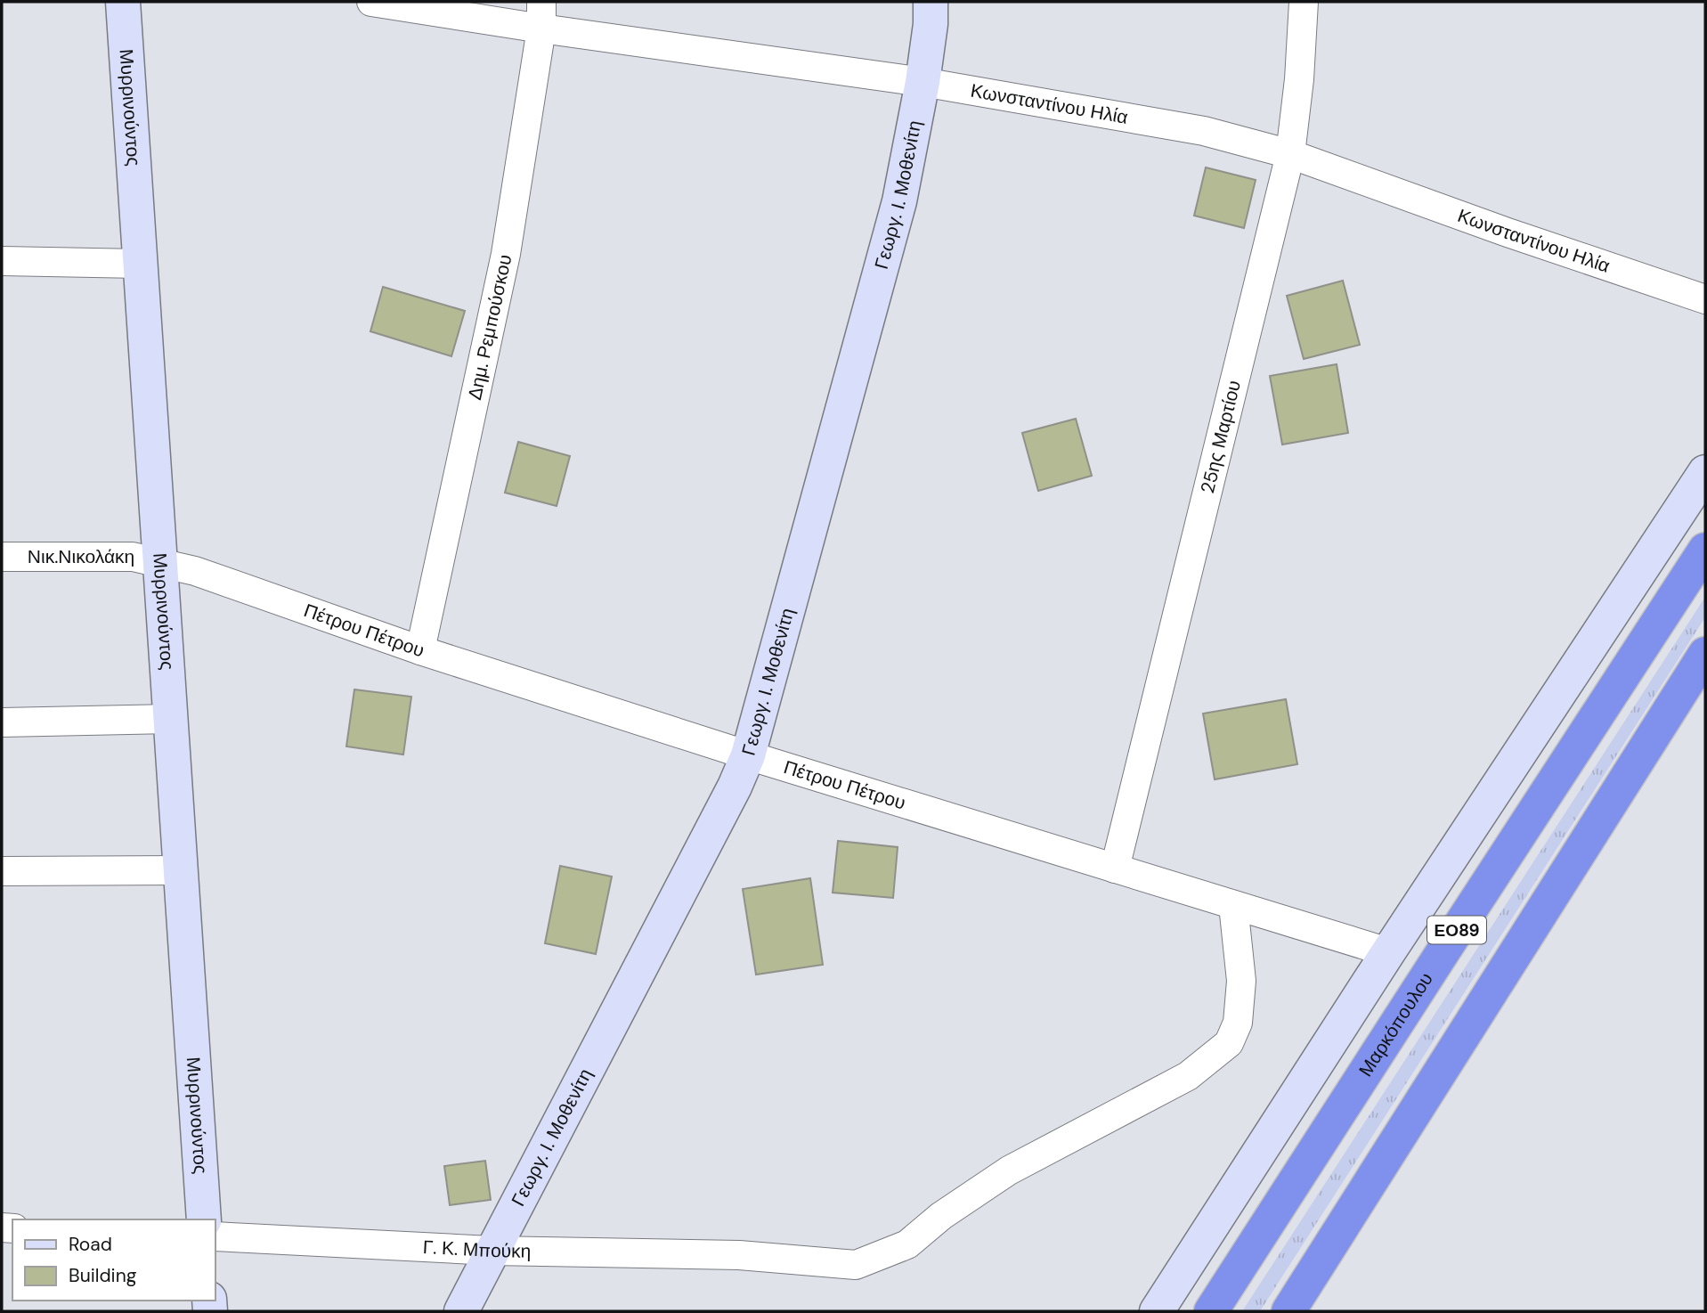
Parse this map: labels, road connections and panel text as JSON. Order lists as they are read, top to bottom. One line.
{"streets":{"highway":["ΕΟ89","Μαρκόπουλου"],"street":["Κωνσταντίνου Ηλία","Μυρρινούντος","Γεωργ. Ι. Μοθενίτη","Δημ. Ρεμπούσκου","25ης Μαρτίου","Νικ.Νικολάκη","Πέτρου Πέτρου","Γ. Κ. Μπούκη"]},"crossings":[["Κωνσταντίνου Ηλία","Γεωργ. Ι. Μοθενίτη"],["Κωνσταντίνου Ηλία","Δημ. Ρεμπούσκου"],["Κωνσταντίνου Ηλία","25ης Μαρτίου"],["Μυρρινούντος","Νικ.Νικολάκη"],["Μυρρινούντος","Πέτρου Πέτρου"],["Γεωργ. Ι. Μοθενίτη","Πέτρου Πέτρου"],["Γεωργ. Ι. Μοθενίτη","Γ. Κ. Μπούκη"],["Δημ. Ρεμπούσκου","Πέτρου Πέτρου"],["25ης Μαρτίου","Πέτρου Πέτρου"],["Νικ.Νικολάκη","Πέτρου Πέτρου"],["Πέτρου Πέτρου","Γ. Κ. Μπούκη"]],"legend":["Road","Building"]}
